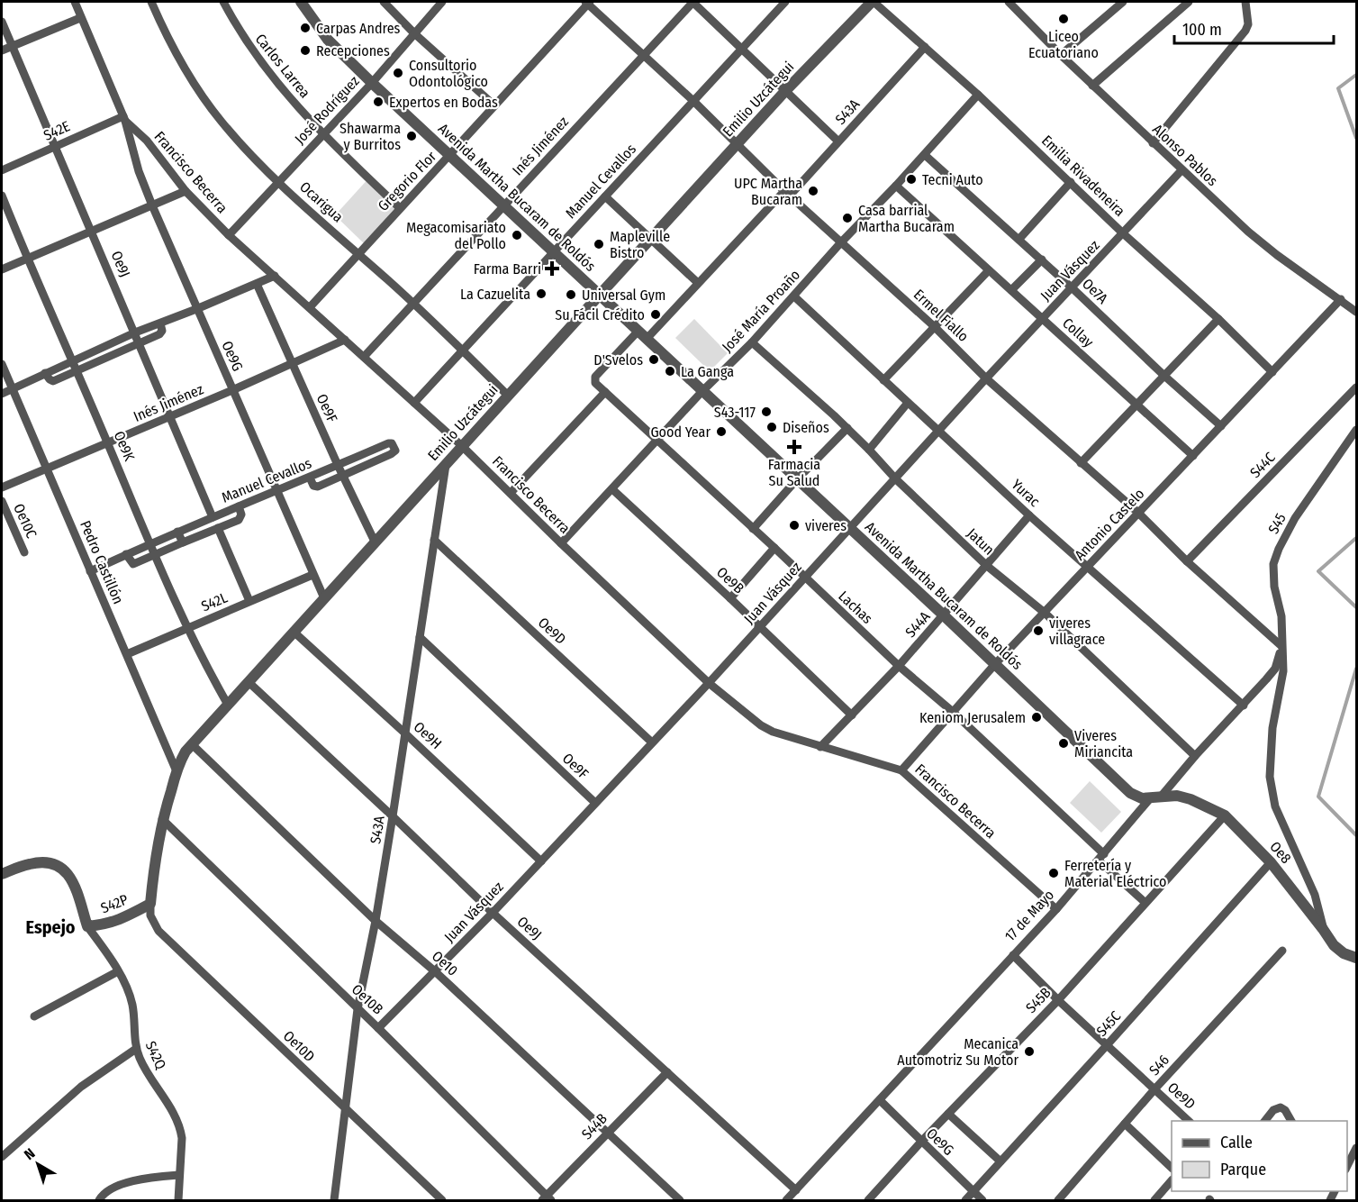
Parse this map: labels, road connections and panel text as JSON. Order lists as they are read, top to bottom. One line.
{"streets":{"street":["Carlos Larrea","Emilio Uzcátegui","José Rodríguez","S43A","S42E","Inés Jiménez","Alonso Pablos","Francisco Becerra","Emilia Rivadeneira","Gregorio Flor","Manuel Cevallos","Avenida Martha Bucaram de Roldós","Ocarigua","Oe9J","Juan Vásquez","Oe7A","José María Proaño","Ermel Fiallo","Collay","Oe9G","Oe9F","Oe9K","S44C","Yurac","Oe10C","S45","Antonio Castelo","Jatun","Pedro Castillón","Oe9B","S42L","Lachas","S44A","Oe9D","Oe9H","Oe8","S42P","17 de Mayo","Oe10","Oe10B","S45B","S45C","Oe10D","S42Q","S46","S44B"]},"crossings":[["Carlos Larrea","José Rodríguez"],["Carlos Larrea","Gregorio Flor"],["Emilio Uzcátegui","S43A"],["Emilio Uzcátegui","Francisco Becerra"],["Emilio Uzcátegui","Emilia Rivadeneira"],["Emilio Uzcátegui","Avenida Martha Bucaram de Roldós"],["Emilio Uzcátegui","Ocarigua"],["Emilio Uzcátegui","Oe9J"],["Emilio Uzcátegui","Ermel Fiallo"],["Emilio Uzcátegui","Oe9G"],["Emilio Uzcátegui","Oe9F"],["Emilio Uzcátegui","Oe9K"],["Emilio Uzcátegui","Pedro Castillón"],["Emilio Uzcátegui","Oe9H"],["Emilio Uzcátegui","S42P"],["Emilio Uzcátegui","Oe10"],["Emilio Uzcátegui","Oe10B"],["Emilio Uzcátegui","Oe10D"],["José Rodríguez","Francisco Becerra"],["José Rodríguez","Avenida Martha Bucaram de Roldós"],["José Rodríguez","Ocarigua"],["S43A","Emilia Rivadeneira"],["S43A","Avenida Martha Bucaram de Roldós"],["S43A","Oe9J"],["S43A","Ermel Fiallo"],["S43A","Oe9F"],["S43A","Lachas"],["S43A","Oe9D"],["S43A","Oe9H"],["S43A","Oe10"],["S43A","Oe10B"],["S43A","Oe10D"],["S42E","Francisco Becerra"],["S42E","Oe9J"],["S42E","Oe9G"],["Inés Jiménez","Francisco Becerra"],["Inés Jiménez","Avenida Martha Bucaram de Roldós"],["Inés Jiménez","Ocarigua"],["Inés Jiménez","Oe9J"],["Inés Jiménez","Ermel Fiallo"],["Inés Jiménez","Oe9G"],["Inés Jiménez","Oe9F"],["Inés Jiménez","Oe9K"],["Inés Jiménez","Pedro Castillón"],["Alonso Pablos","Juan Vásquez"],["Alonso Pablos","Antonio Castelo"],["Francisco Becerra","Gregorio Flor"],["Francisco Becerra","Manuel Cevallos"],["Francisco Becerra","Juan Vásquez"],["Francisco Becerra","José María Proaño"],["Francisco Becerra","Oe9G"],["Francisco Becerra","Antonio Castelo"],["Francisco Becerra","S44A"],["Francisco Becerra","17 de Mayo"],["Emilia Rivadeneira","Juan Vásquez"],["Emilia Rivadeneira","José María Proaño"],["Emilia Rivadeneira","Antonio Castelo"],["Gregorio Flor","Avenida Martha Bucaram de Roldós"],["Gregorio Flor","Ocarigua"],["Gregorio Flor","Ermel Fiallo"],["Manuel Cevallos","Avenida Martha Bucaram de Roldós"],["Manuel Cevallos","Ocarigua"],["Manuel Cevallos","Oe9J"],["Manuel Cevallos","Ermel Fiallo"],["Manuel Cevallos","Oe9G"],["Manuel Cevallos","Oe9F"],["Manuel Cevallos","Oe9K"],["Manuel Cevallos","Pedro Castillón"],["Avenida Martha Bucaram de Roldós","Juan Vásquez"],["Avenida Martha Bucaram de Roldós","José María Proaño"],["Avenida Martha Bucaram de Roldós","Antonio Castelo"],["Avenida Martha Bucaram de Roldós","S44A"],["Avenida Martha Bucaram de Roldós","Oe8"],["Avenida Martha Bucaram de Roldós","17 de Mayo"],["Oe9J","Juan Vásquez"],["Oe9J","17 de Mayo"],["Oe9J","S44B"],["Juan Vásquez","Oe7A"],["Juan Vásquez","Ermel Fiallo"],["Juan Vásquez","Collay"],["Juan Vásquez","Oe9F"],["Juan Vásquez","Yurac"],["Juan Vásquez","Jatun"],["Juan Vásquez","Oe9B"],["Juan Vásquez","Lachas"],["Juan Vásquez","Oe9D"],["Juan Vásquez","Oe9H"],["Juan Vásquez","Oe10"],["Juan Vásquez","Oe10B"],["Oe7A","José María Proaño"],["Oe7A","Antonio Castelo"],["José María Proaño","Ermel Fiallo"],["José María Proaño","Collay"],["José María Proaño","Yurac"],["José María Proaño","Jatun"],["José María Proaño","Oe9B"],["José María Proaño","Lachas"],["Ermel Fiallo","S44C"],["Ermel Fiallo","S45"],["Ermel Fiallo","Antonio Castelo"],["Ermel Fiallo","17 de Mayo"],["Collay","Antonio Castelo"],["Oe9G","S42L"],["Oe9G","17 de Mayo"],["Oe9G","S45B"],["Oe9G","S45C"],["Oe9K","S42L"],["Yurac","Antonio Castelo"],["Yurac","S44A"],["Yurac","17 de Mayo"],["S45","Oe8"],["S45","17 de Mayo"],["Antonio Castelo","Jatun"],["Antonio Castelo","Lachas"],["Jatun","S44A"],["Jatun","17 de Mayo"],["Pedro Castillón","S42L"],["Oe9B","S44A"],["Lachas","S44A"],["Lachas","17 de Mayo"],["Lachas","S45B"],["Oe9D","17 de Mayo"],["Oe9D","S45B"],["Oe9D","S45C"],["Oe9D","S46"],["Oe8","17 de Mayo"],["Oe8","S45B"],["Oe8","S45C"],["S42P","Oe10D"],["S42P","S42Q"],["Oe10","S44B"],["Oe10B","S44B"]],"districts":["Espejo"],"places":{"other":["Liceo Ecuatoriano","Carpas Andres","Recepciones","Consultorio Odontológico","Expertos en Bodas","Shawarma y Burritos","Tecni Auto","UPC Martha Bucaram","Casa barrial Martha Bucaram","Megacomisariato del Pollo","Mapleville Bistro","La Cazuelita","Universal Gym","Su Fácil Crédito","D'Svelos","La Ganga","S43-117","Diseños","Good Year","viveres","viveres villagrace","Keniom Jerusalem","Viveres Miriancita","Ferretería y Material Eléctrico","Mecanica Automotriz Su Motor"],"health":["Farma Barri","Farmacia Su Salud"]},"legend":["Calle","Parque"],"scale_bar":"100 m","north":"top left"}
